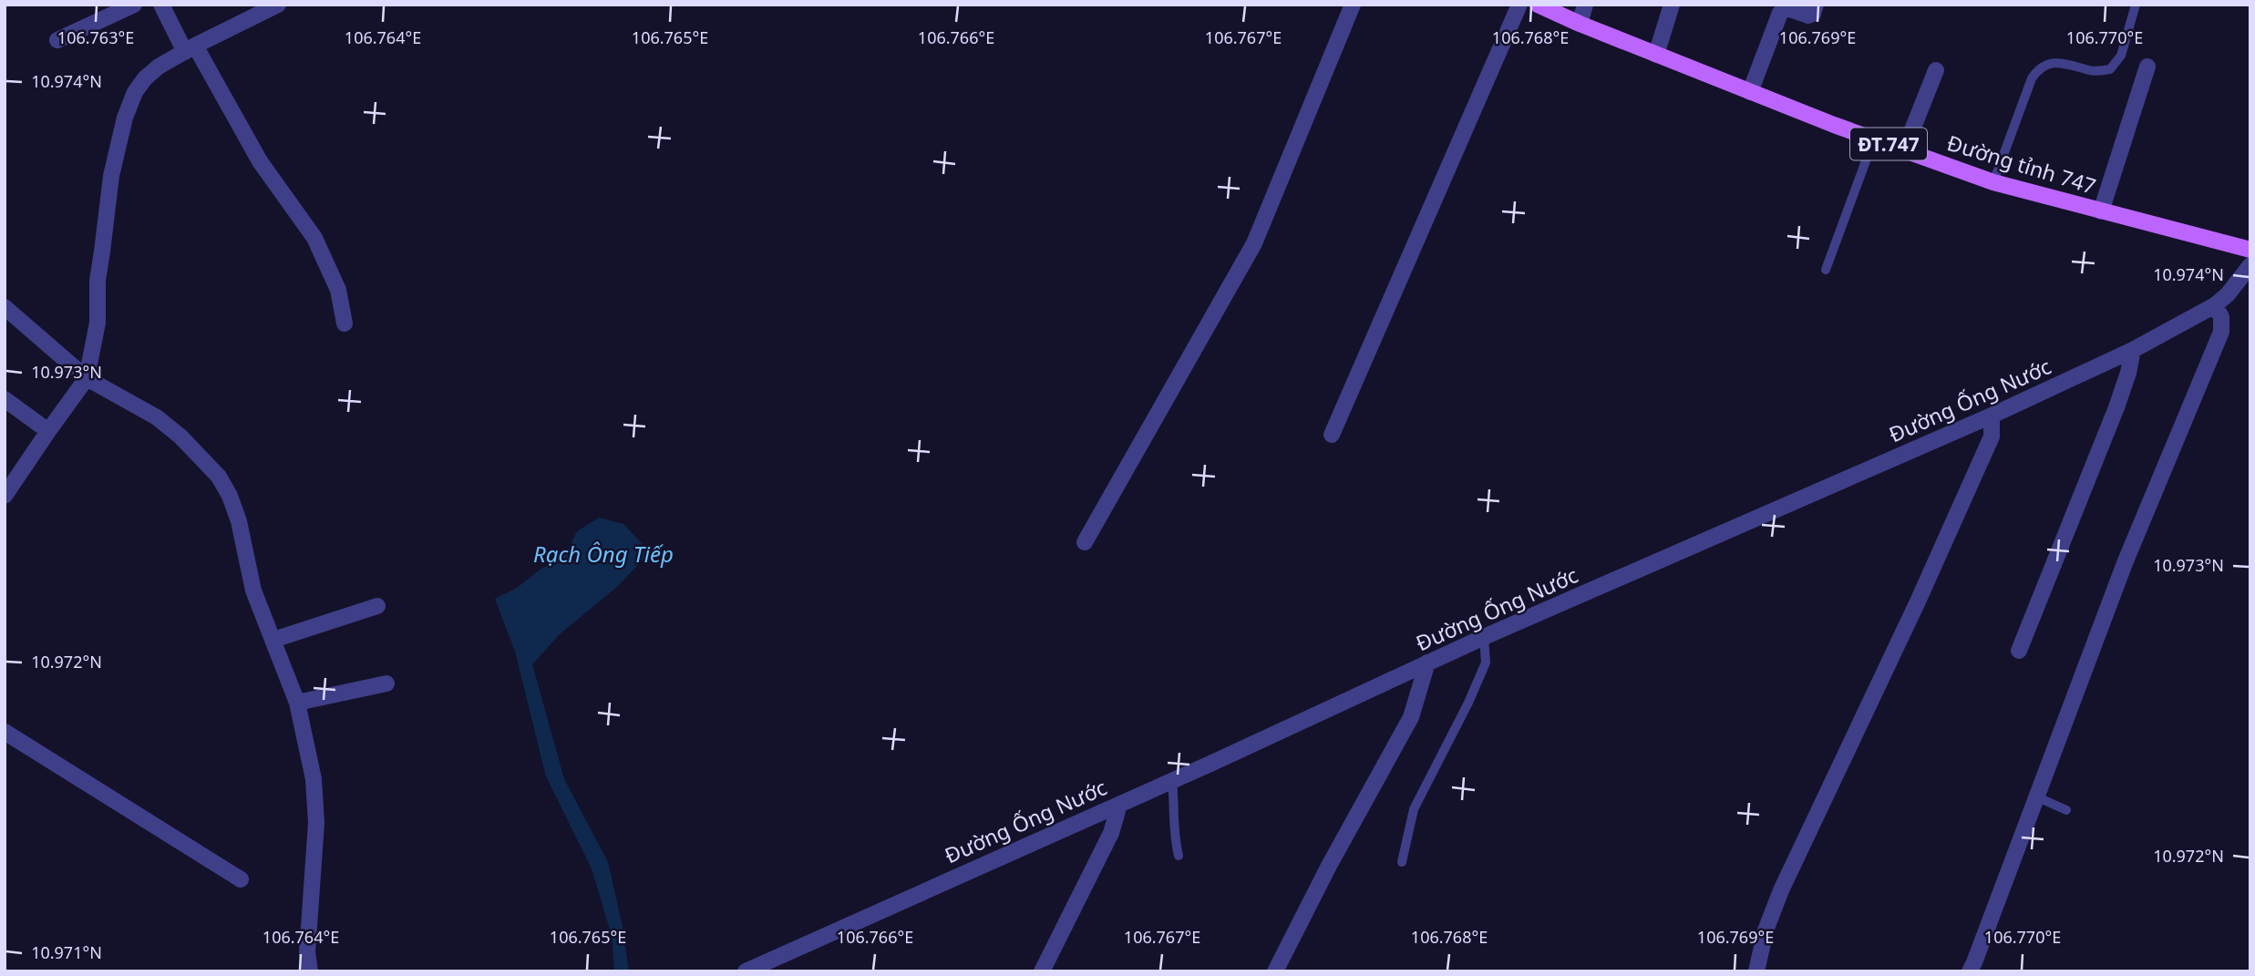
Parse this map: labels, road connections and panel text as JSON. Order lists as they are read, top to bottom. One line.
{"streets":{"main road":["ĐT.747","Đường tỉnh 747"],"street":["Đường Ống Nước"]},"water":["Rạch Ông Tiếp"],"coordinates":["106.763°E","106.764°E","106.765°E","106.766°E","106.767°E","106.768°E","106.769°E","106.770°E","10.974°N","10.973°N","10.972°N","10.971°N"]}
